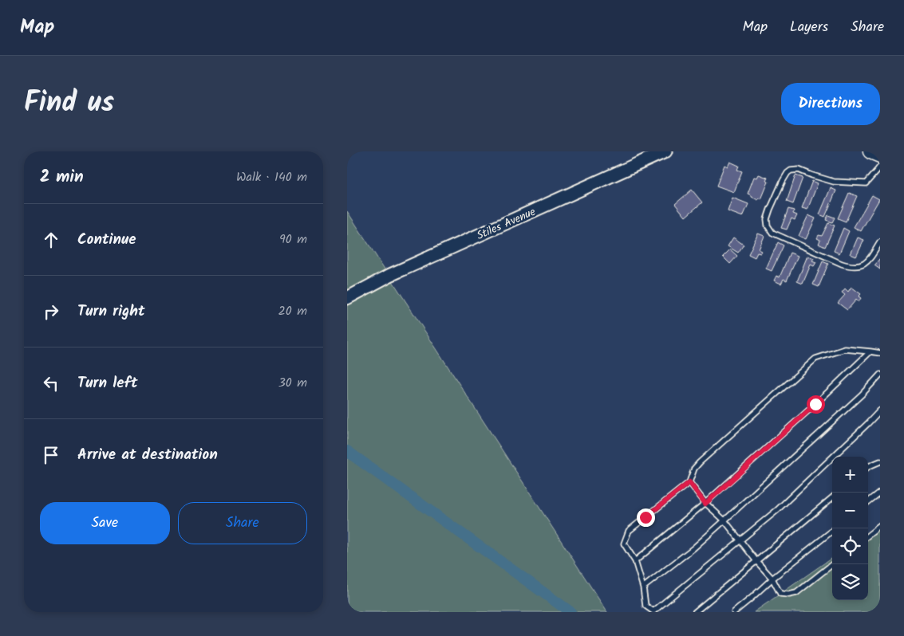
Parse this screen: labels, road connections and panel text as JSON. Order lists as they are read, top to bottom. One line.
{"streets":{"street":["Stiles Avenue"]},"page":{"header":"Map","nav":["Map","Layers","Share"],"title":"Find us","buttons":["Directions",["Save","Share"]],"heading":["2 min","Walk · 140 m"],"list":[["Continue","90 m"],["Turn right","20 m"],["Turn left","30 m"],"Arrive at destination"],"map_buttons":["+","−"]}}
